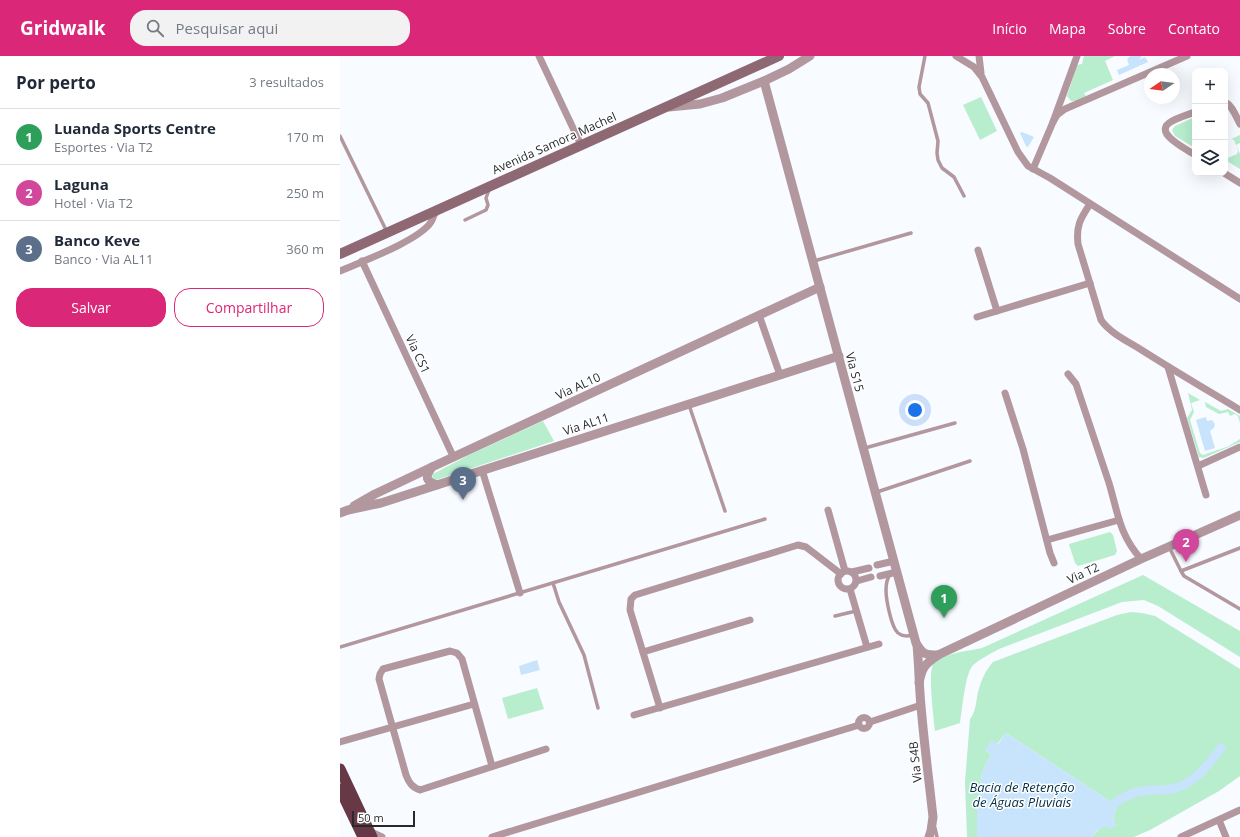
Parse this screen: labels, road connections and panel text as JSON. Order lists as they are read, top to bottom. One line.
{"streets":{"main road":["Avenida Samora Machel"],"street":["Via CS1","Via S15","Via AL10","Via AL11","Via T2","Via S4B"]},"crossings":[["Via CS1","Via AL10"],["Via S15","Via AL10"],["Via S15","Via AL11"],["Via S15","Via S4B"],["Via AL10","Via AL11"],["Via T2","Via S4B"]],"water":["Bacia de Retenção de Águas Pluviais"],"scale_bar":"50 m","north":"left","page":{"header":"Gridwalk","search":"Pesquisar aqui","nav":["Início","Mapa","Sobre","Contato"],"heading":["Por perto","3 resultados"],"map_buttons":["+","−"],"list":[{"mark":"1","name":"Luanda Sports Centre","note":"Esportes · Via T2","value":"170 m"},{"mark":"2","name":"Laguna","note":"Hotel · Via T2","value":"250 m"},{"mark":"3","name":"Banco Keve","note":"Banco · Via AL11","value":"360 m"}],"buttons":["Salvar","Compartilhar"],"pins":["3","2","1"],"scale":"50 m"}}
